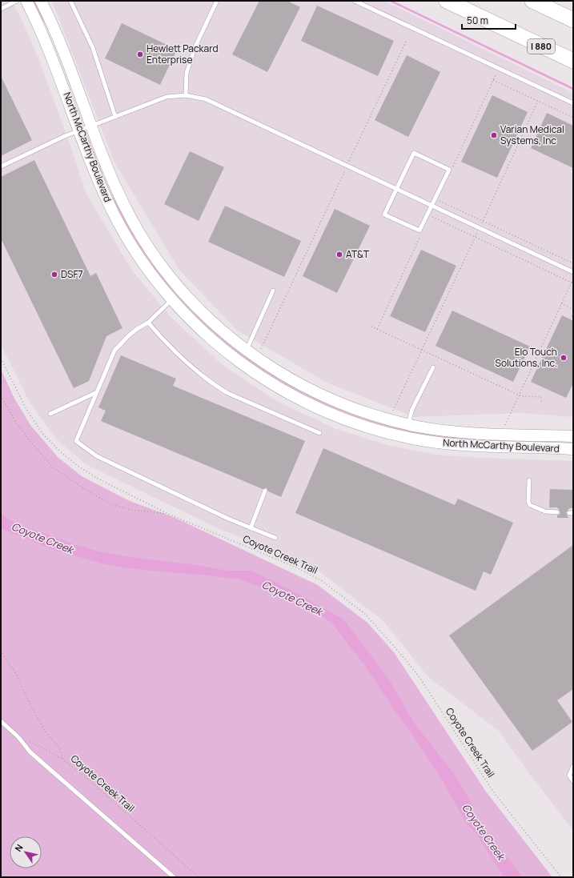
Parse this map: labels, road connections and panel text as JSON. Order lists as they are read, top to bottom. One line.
{"streets":{"highway":["I 880"],"main road":["North McCarthy Boulevard"],"path":["Coyote Creek Trail"]},"water":["Coyote Creek"],"places":["Hewlett Packard Enterprise","Varian Medical Systems, Inc","AT&T","DSF7","Elo Touch Solutions, Inc."],"scale_bar":"50 m","north":"top left"}
